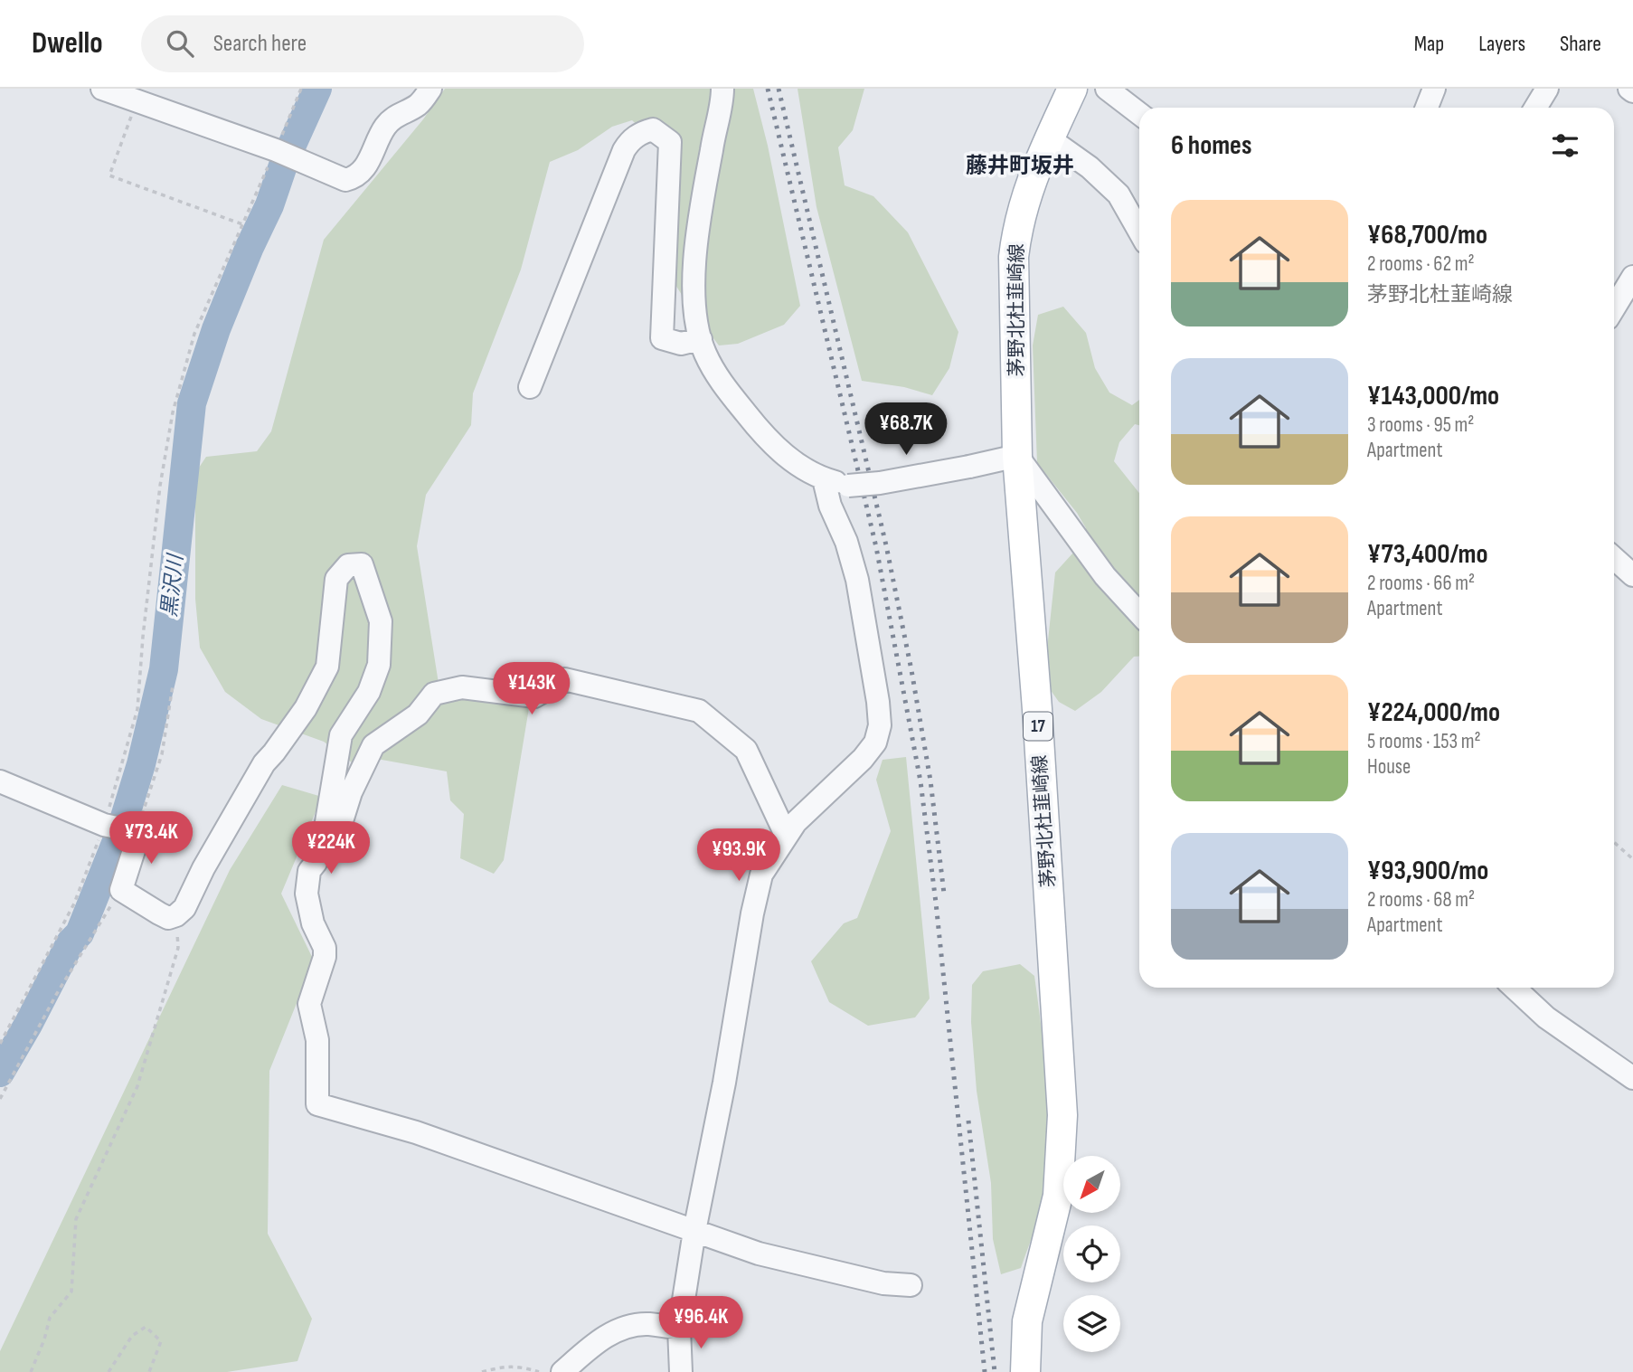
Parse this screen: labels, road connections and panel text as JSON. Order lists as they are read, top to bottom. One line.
{"streets":{"main road":["茅野北杜韮崎線","17"]},"districts":["藤井町坂井"],"water":["黒沢川"],"north":"bottom left","page":{"header":"Dwello","search":"Search here","nav":["Map","Layers","Share"],"heading":"6 homes","list":[{"name":"¥68,700/mo","note":"2 rooms · 62 m² · 茅野北杜韮崎線"},{"name":"¥143,000/mo","note":"3 rooms · 95 m² · Apartment"},{"name":"¥73,400/mo","note":"2 rooms · 66 m² · Apartment"},{"name":"¥224,000/mo","note":"5 rooms · 153 m² · House"},{"name":"¥93,900/mo","note":"2 rooms · 68 m² · Apartment"}],"price":["¥68.7K","¥143K","¥73.4K","¥224K","¥93.9K","¥96.4K"]}}
